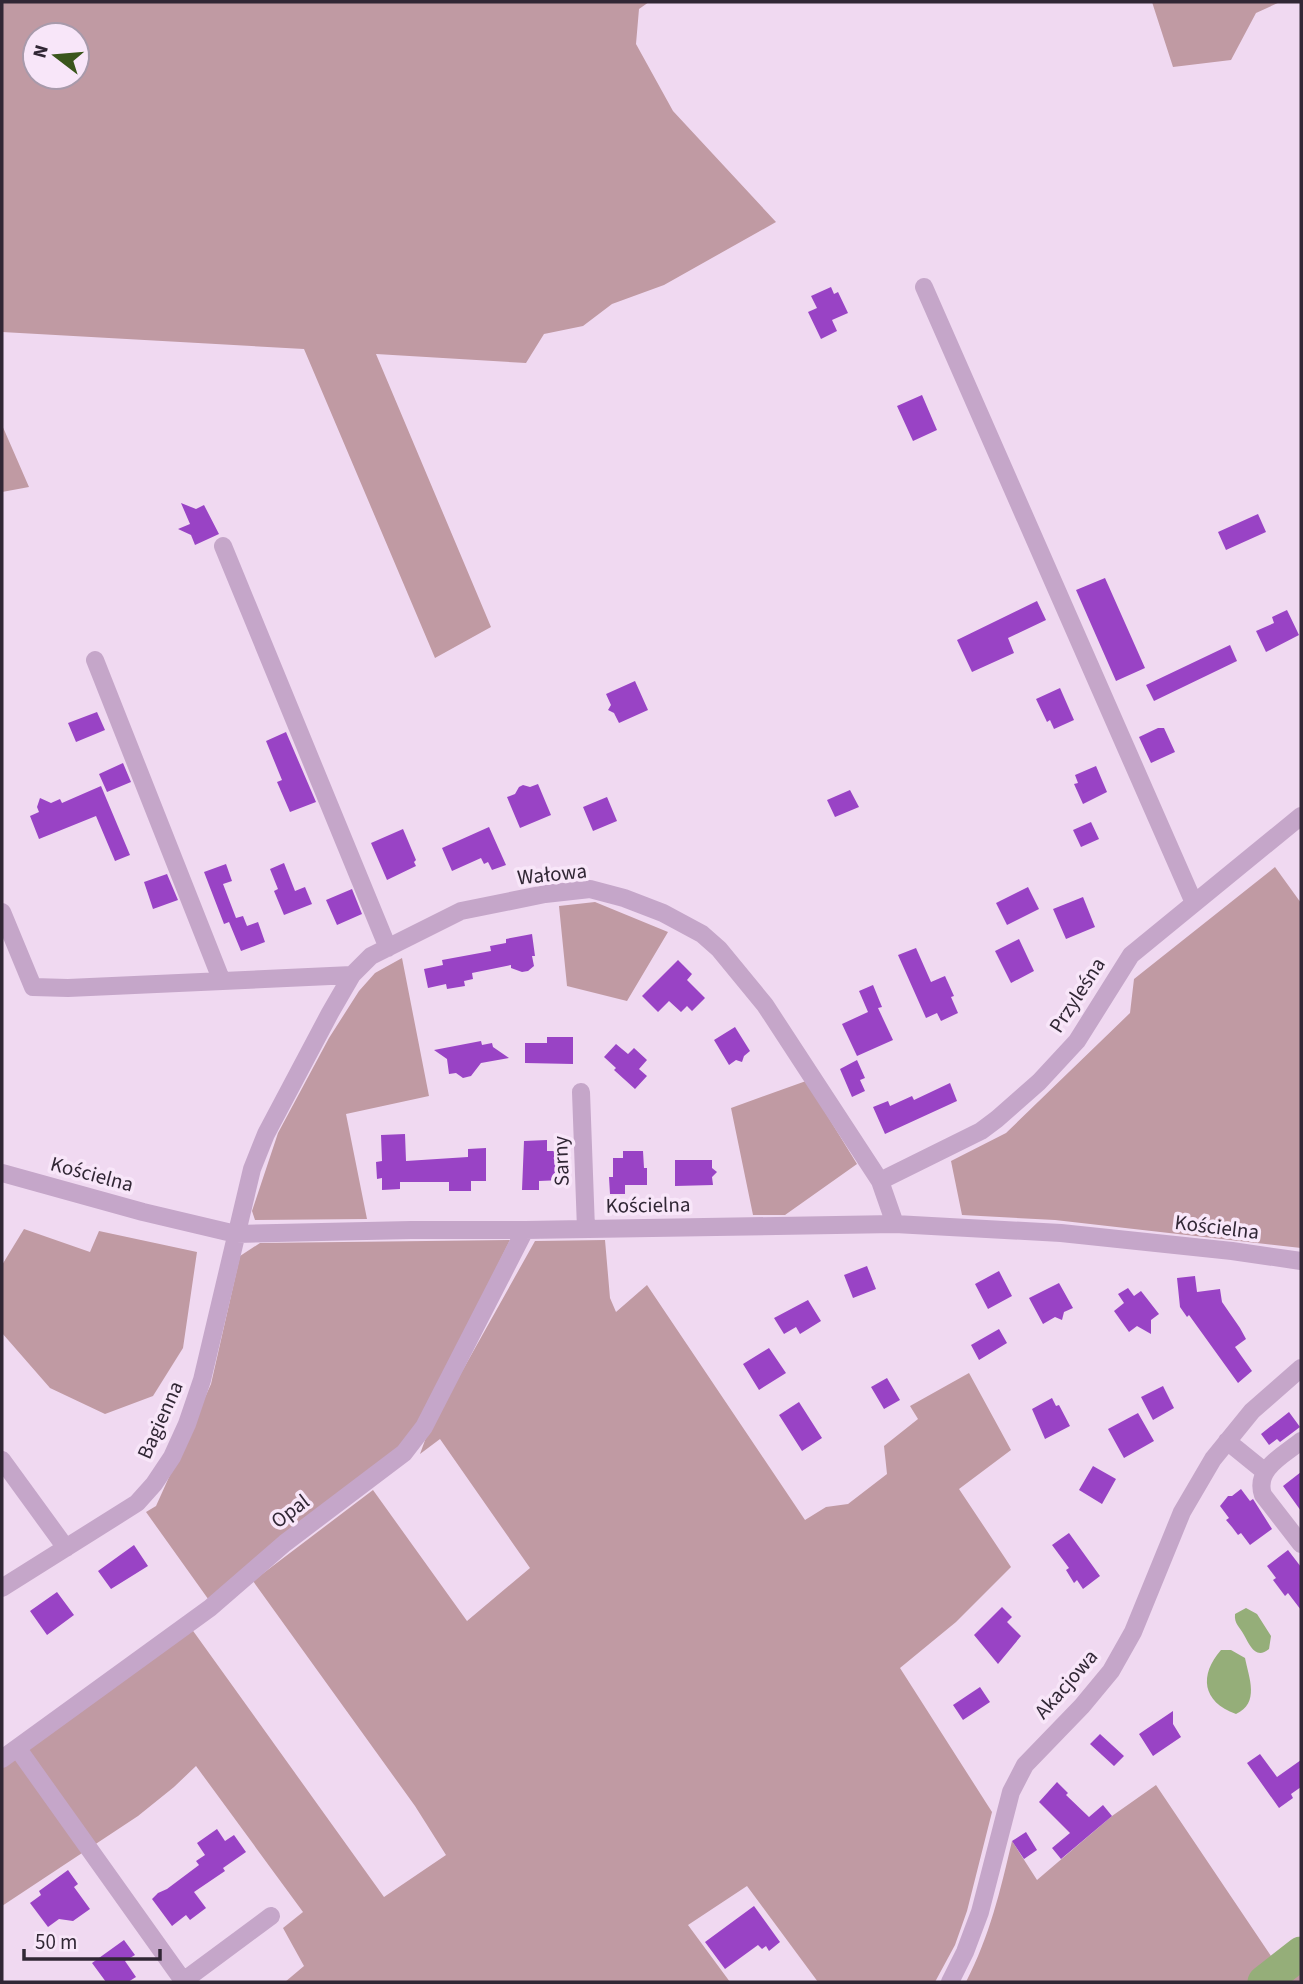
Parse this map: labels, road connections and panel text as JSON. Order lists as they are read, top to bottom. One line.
{"streets":{"street":["Wałowa","Przyleśna","Sarny","Kościelna","Bagienna","Opal","Akacjowa"]},"crossings":[["Wałowa","Przyleśna"],["Wałowa","Kościelna"],["Wałowa","Bagienna"],["Sarny","Kościelna"],["Kościelna","Bagienna"],["Kościelna","Opal"]],"scale_bar":"50 m","north":"left"}
